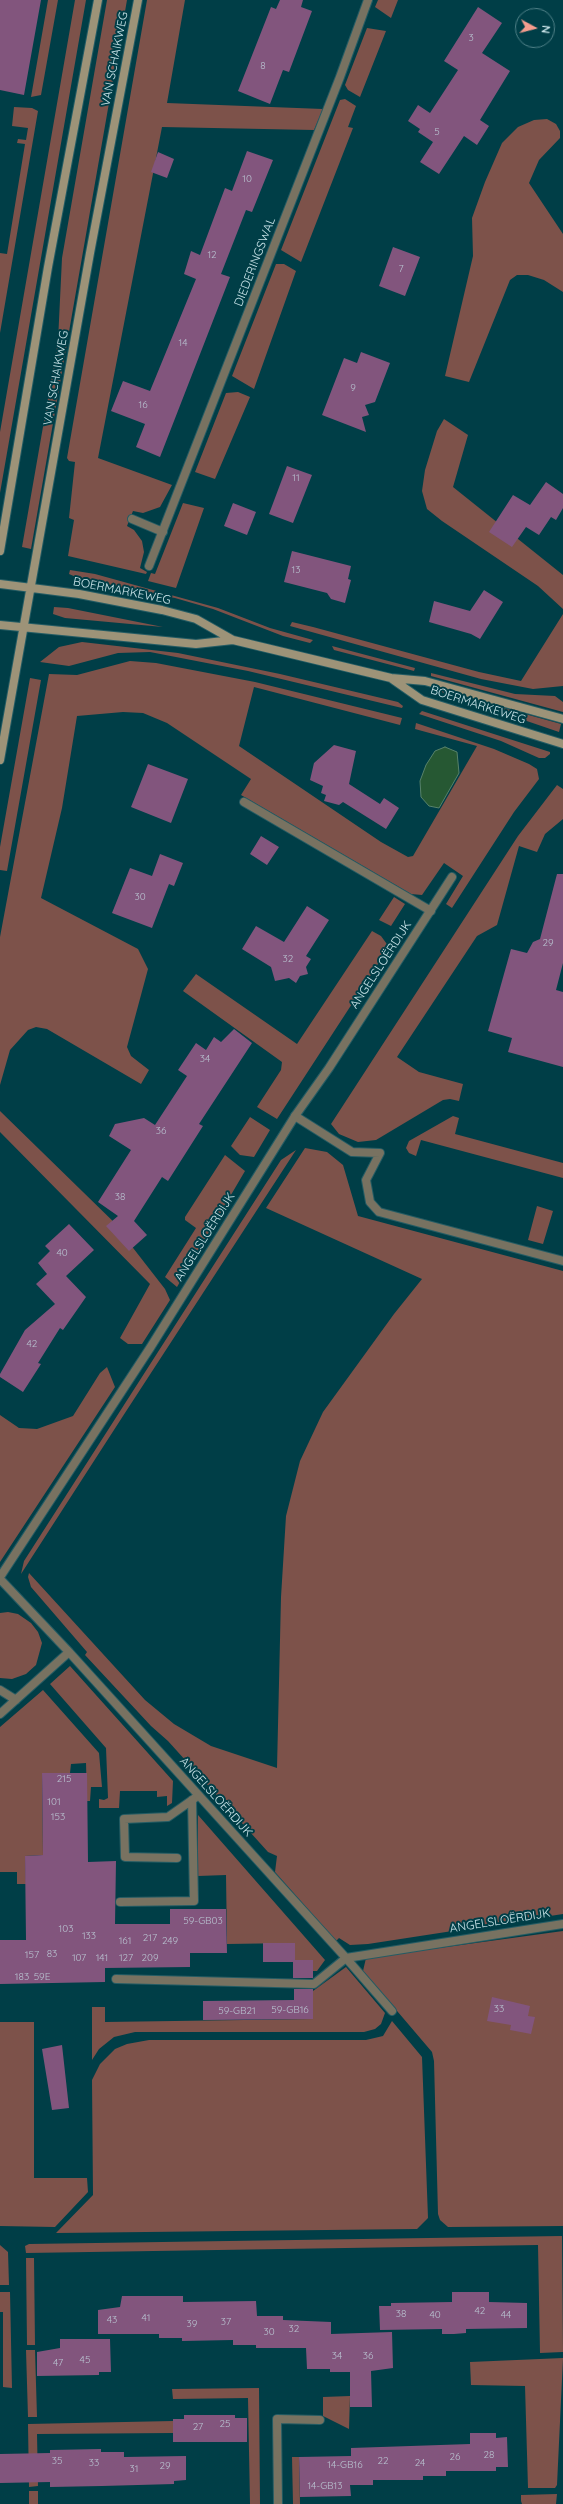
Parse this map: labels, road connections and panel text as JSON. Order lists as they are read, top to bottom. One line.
{"streets":{"street":["VAN SCHAIKWEG","DIEDERINGSWAL","BOERMARKEWEG","ANGELSLOËRDIJK"]},"crossings":[["VAN SCHAIKWEG","BOERMARKEWEG"]],"house_numbers":["3","8","5","10","12","7","14","9","16","11","13","30","29","32","34","36","38","40","42","215","101","153","59-GB03","103","133","217","161","249","83","157","107","141","127","209","183","59E","33","59-GB16","59-GB21","42","38","40","44","41","43","37","39","32","30","34","36","45","47","25","27","28","26","35","22","33","24","14-GB16","29","31","14-GB13"],"north":"right"}
